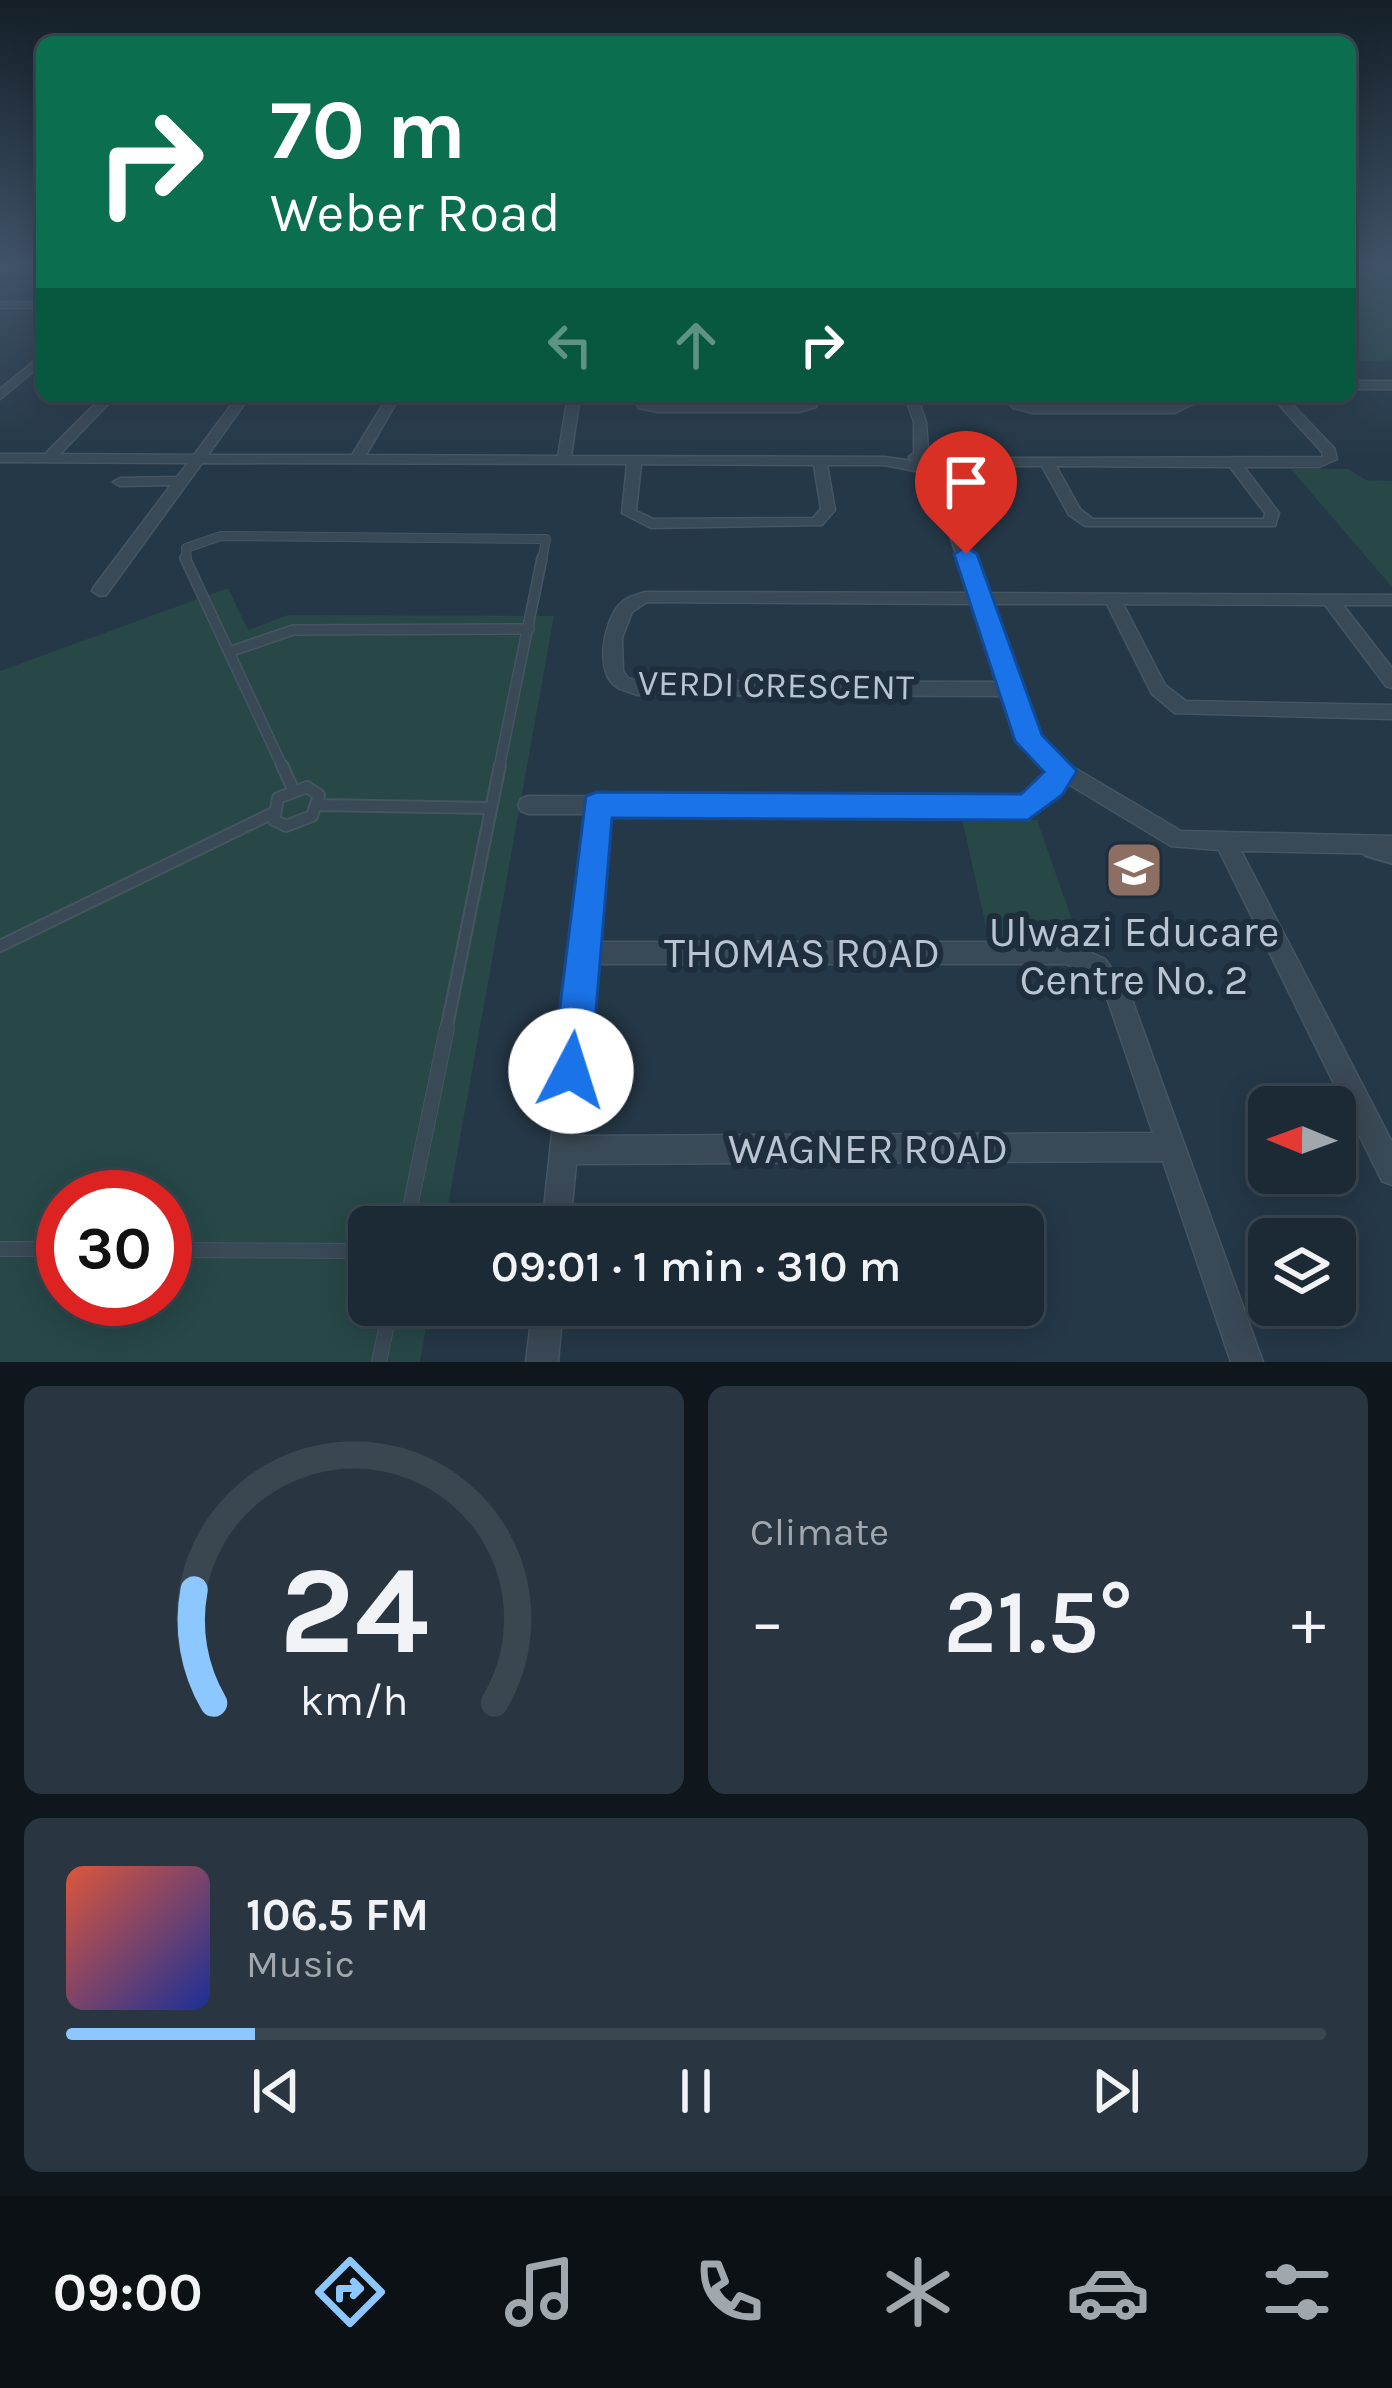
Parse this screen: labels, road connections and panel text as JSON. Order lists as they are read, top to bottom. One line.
{"streets":{"street":["VERDI CRESCENT","THOMAS ROAD","WAGNER ROAD"]},"crossings":[["THOMAS ROAD","WAGNER ROAD"]],"places":{"school or university":["Ulwazi Educare Centre No. 2"]},"north":"left","page":{"turn":["70 m","Weber Road"],"limit":"30","trip":"09:01 · 1 min · 310 m","tile":"Climate","heat":["−","21.5°","+"],"song":["106.5 FM","Music"],"tabs":"09:00","gauge":["24","km/h"]}}
